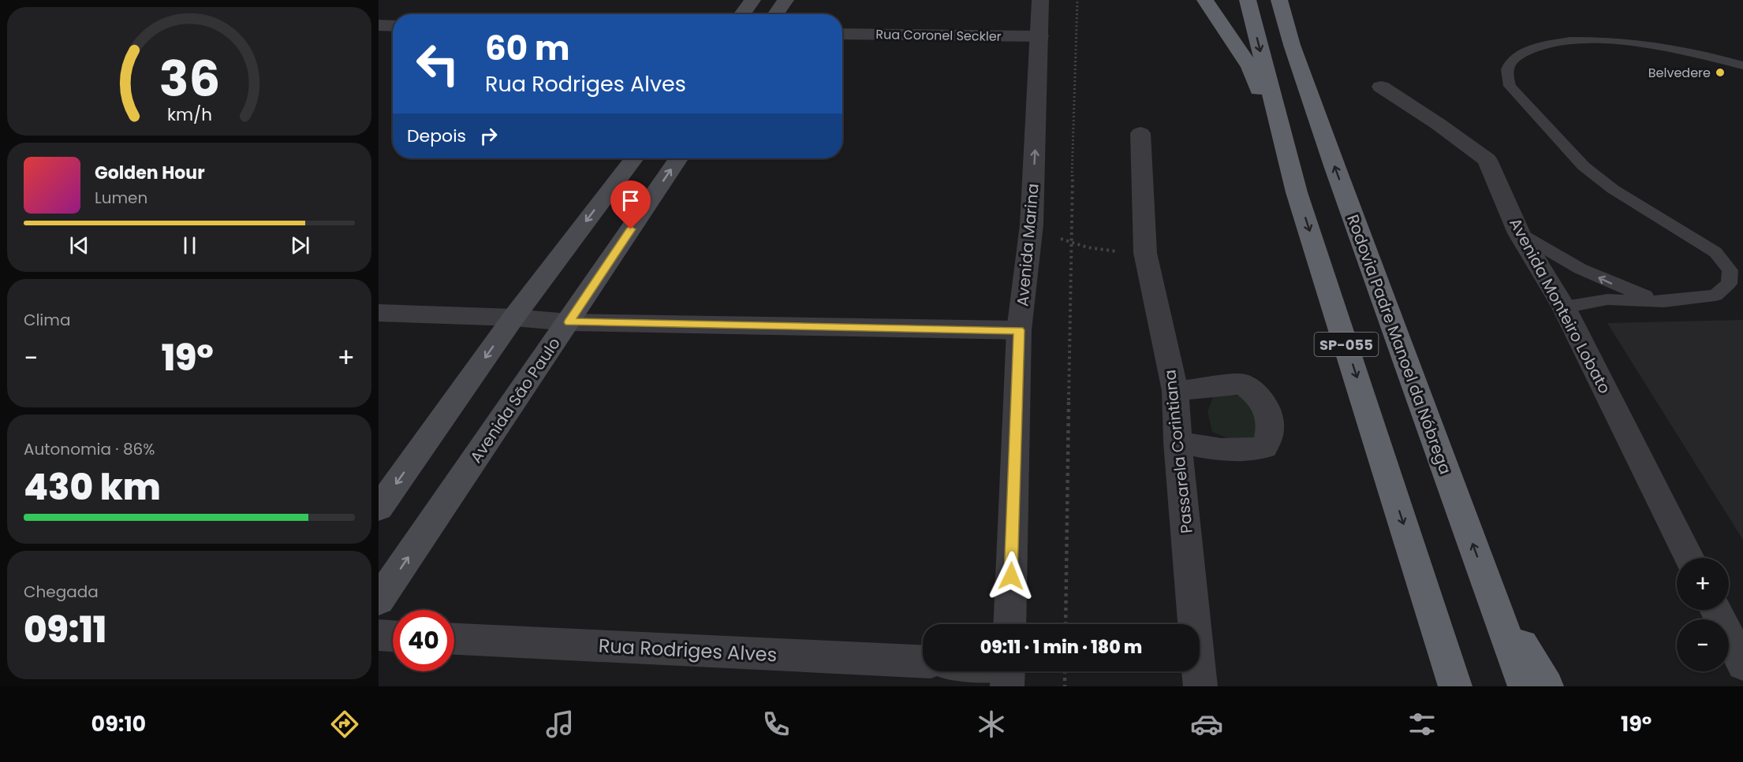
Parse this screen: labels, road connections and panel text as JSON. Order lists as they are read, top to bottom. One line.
{"streets":{"highway":["SP-055","Rodovia Padre Manoel da Nóbrega"],"main road":["Avenida São Paulo"],"street":["Rua Coronel Seckler","Avenida Marina","Avenida Monteiro Lobato","Passarela Corintiana","Rua Rodriges Alves"]},"crossings":[["Rua Coronel Seckler","Avenida Marina"]],"places":["Belvedere"],"page":{"turn":["60 m","Rua Rodriges Alves"],"then":"Depois","song":["Golden Hour","Lumen"],"tile":["Clima",["Autonomia · 86%","430 km"],["Chegada","09:11"]],"heat":["−","19°","+"],"map_buttons":["+","−"],"limit":"40","trip":"09:11 · 1 min · 180 m","tabs":["09:10","19°"],"gauge":["36","km/h"]}}
